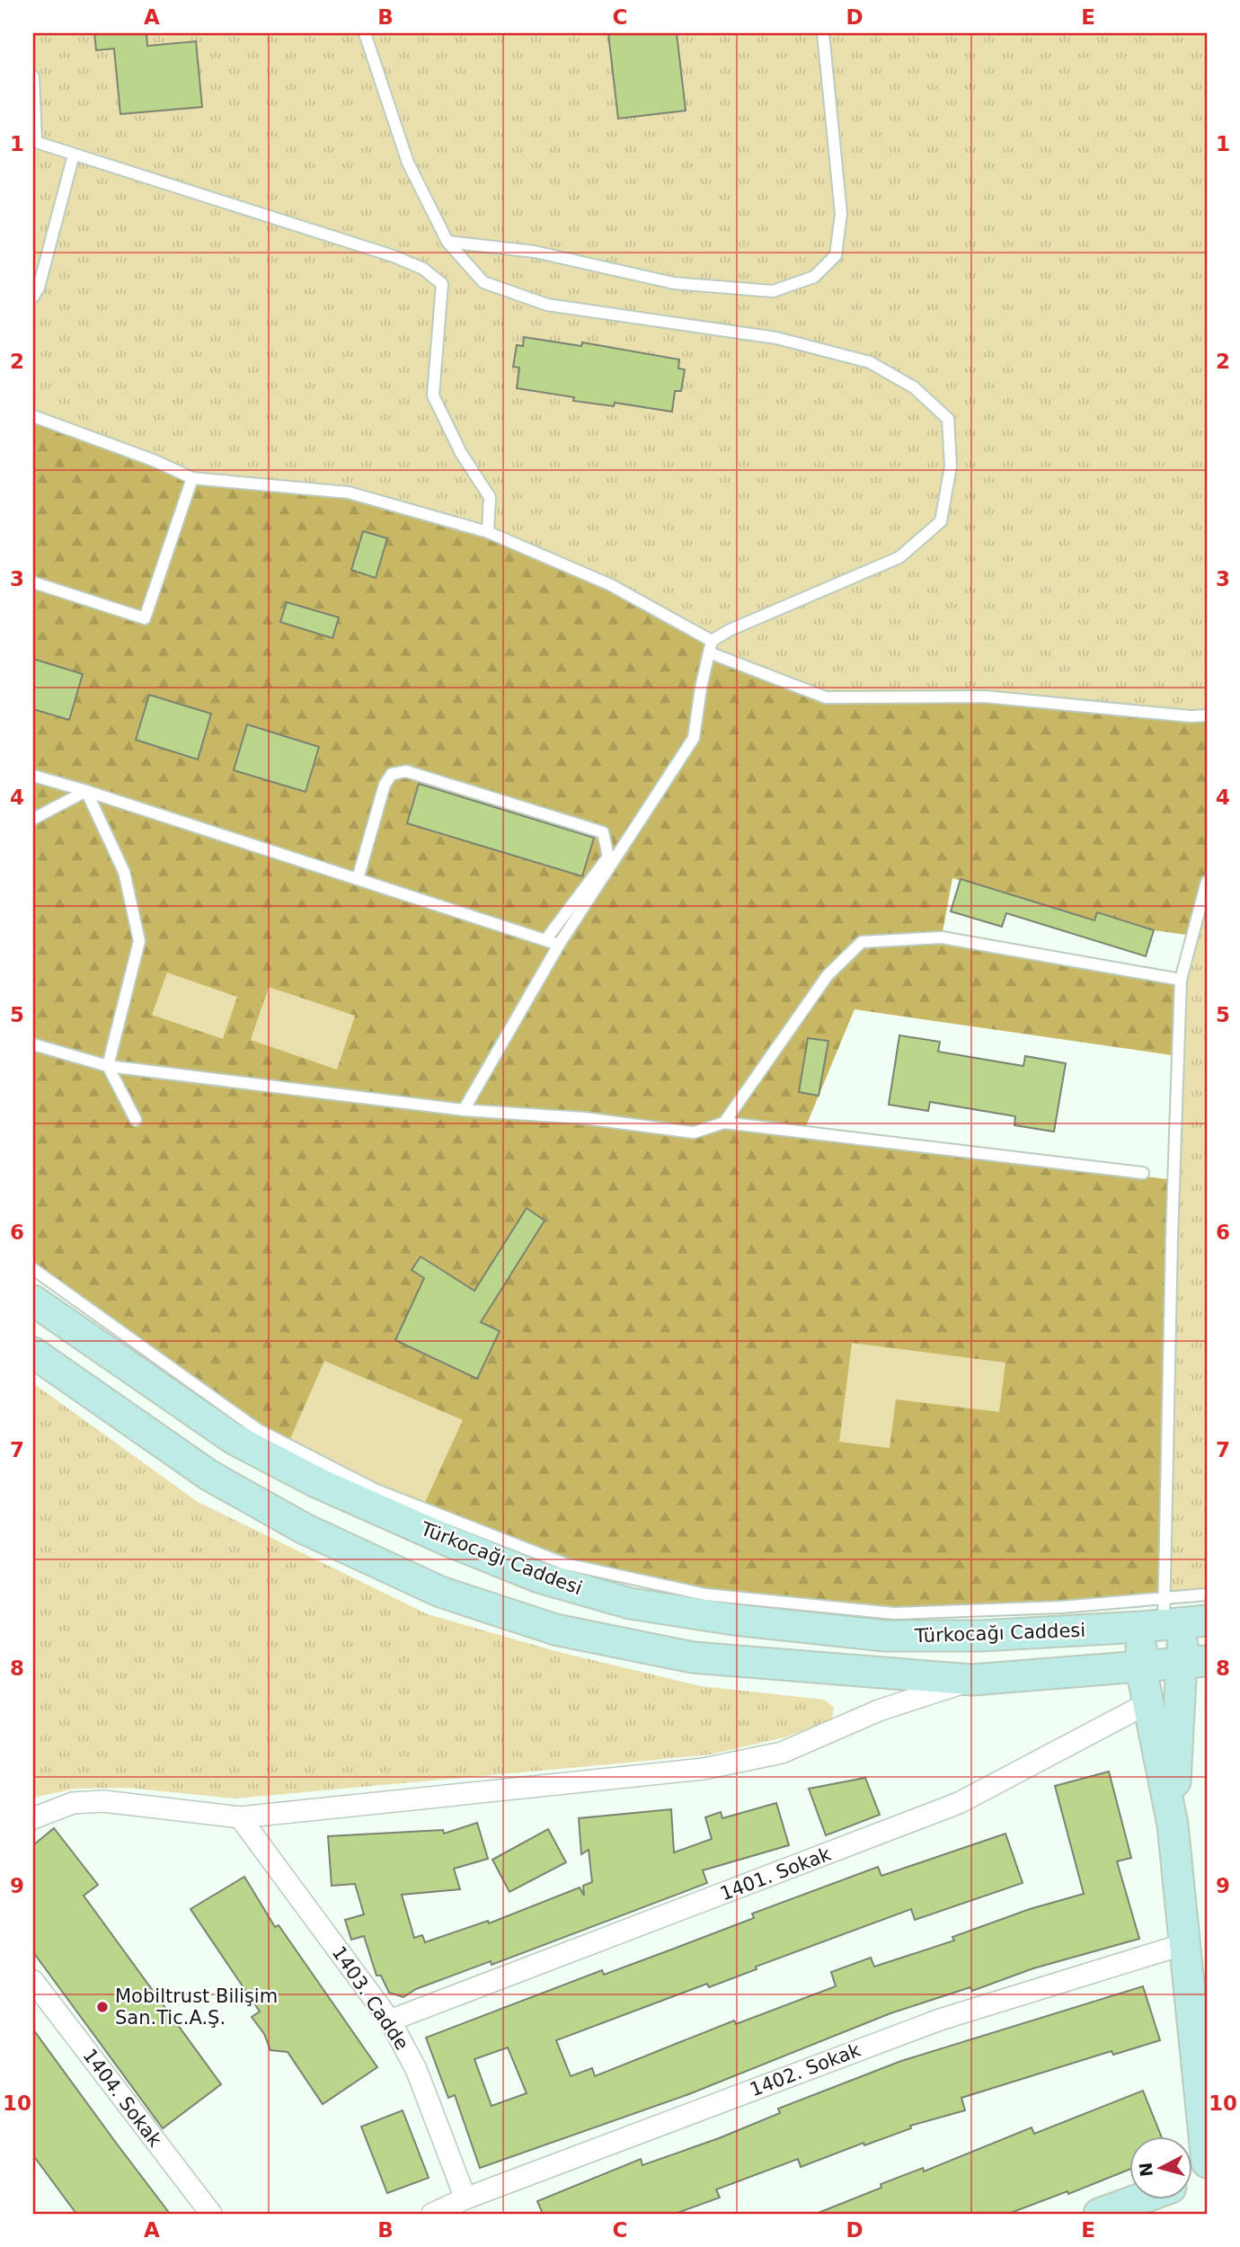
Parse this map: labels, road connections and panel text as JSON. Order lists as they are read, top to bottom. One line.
{"streets":{"main road":["Türkocağı Caddesi"],"street":["1401. Sokak","1403. Cadde","1402. Sokak","1404. Sokak"]},"crossings":[["1401. Sokak","1403. Cadde"],["1403. Cadde","1402. Sokak"]],"places":["Mobiltrust Bilişim San.Tic.A.Ş."],"north":"left","grid":{"columns":["A","B","C","D","E"],"rows":["1","2","3","4","5","6","7","8","9","10"]}}
